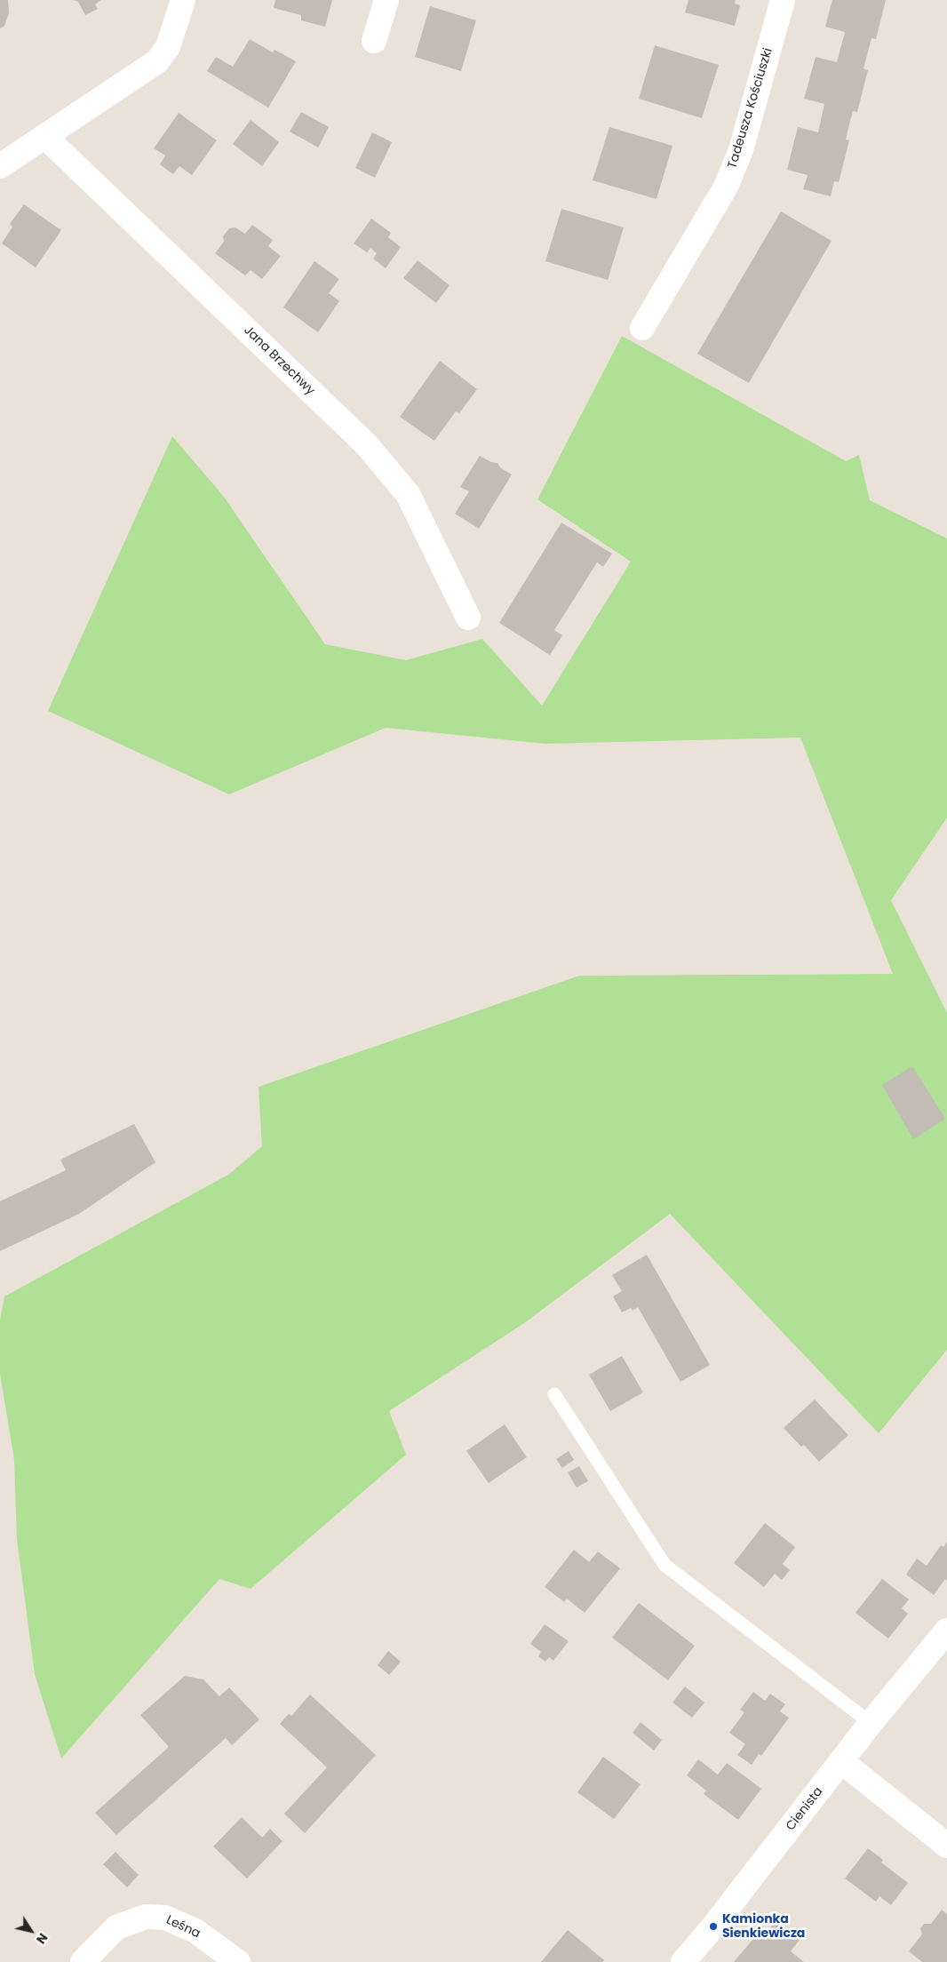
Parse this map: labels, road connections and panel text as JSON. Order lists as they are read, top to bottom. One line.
{"streets":{"street":["Tadeusza Kościuszki","Jana Brzechwy","Cienista","Leśna"]},"places":["Kamionka Sienkiewicza"],"north":"bottom right"}
